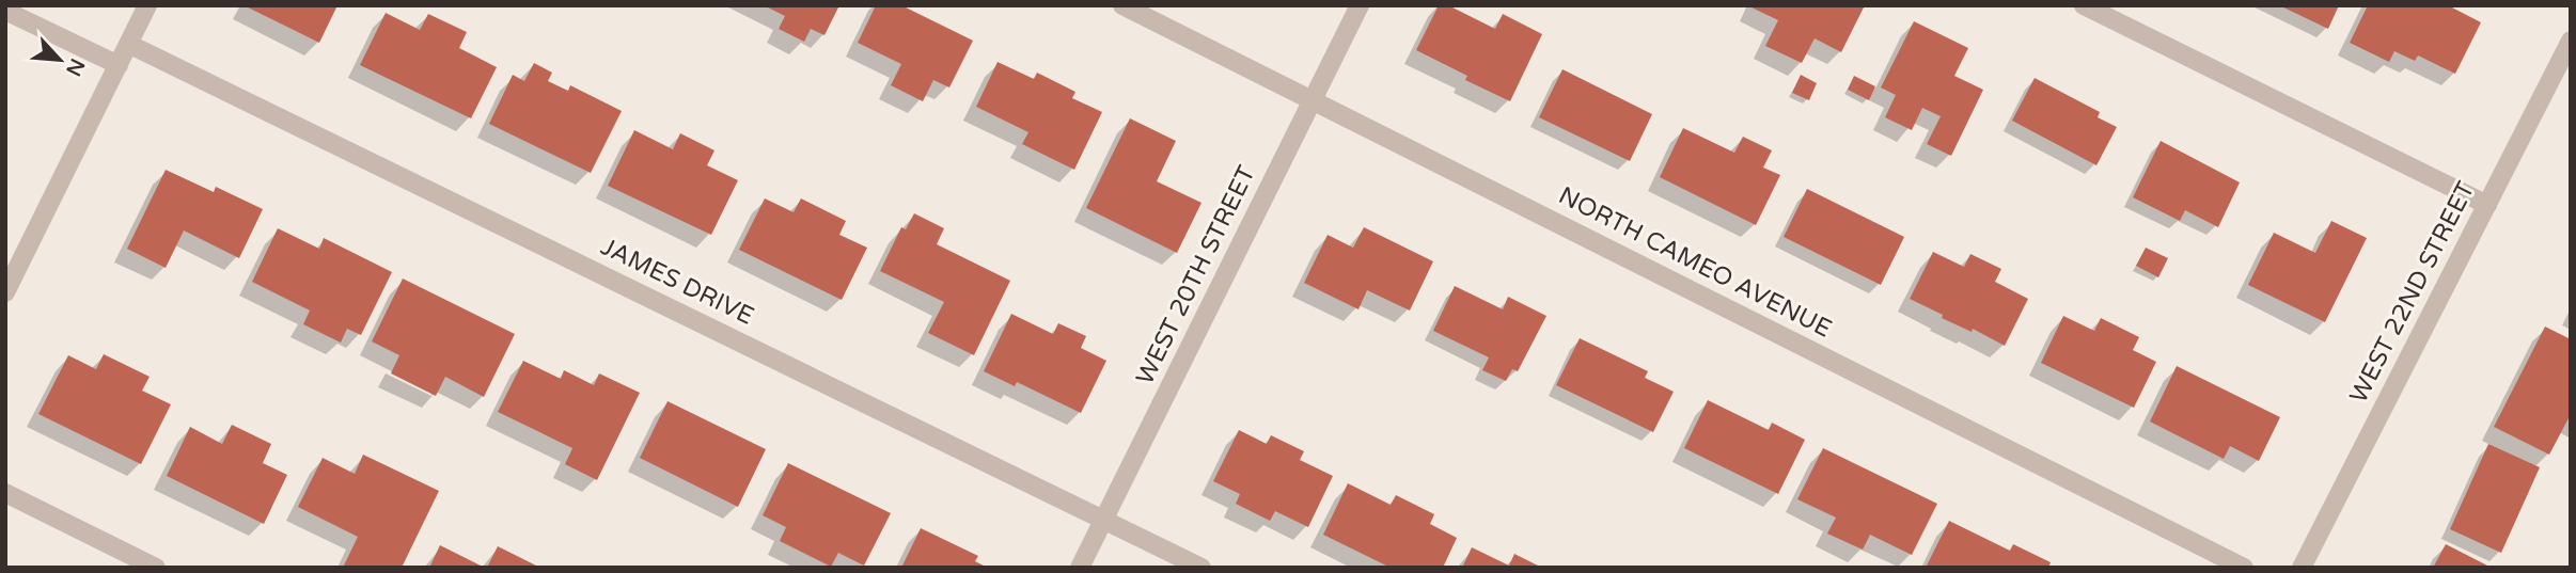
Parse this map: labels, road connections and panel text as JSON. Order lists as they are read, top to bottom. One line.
{"streets":{"street":["NORTH CAMEO AVENUE","WEST 20TH STREET","JAMES DRIVE","WEST 22ND STREET"]},"crossings":[["NORTH CAMEO AVENUE","WEST 20TH STREET"],["WEST 20TH STREET","JAMES DRIVE"]],"north":"bottom right"}
